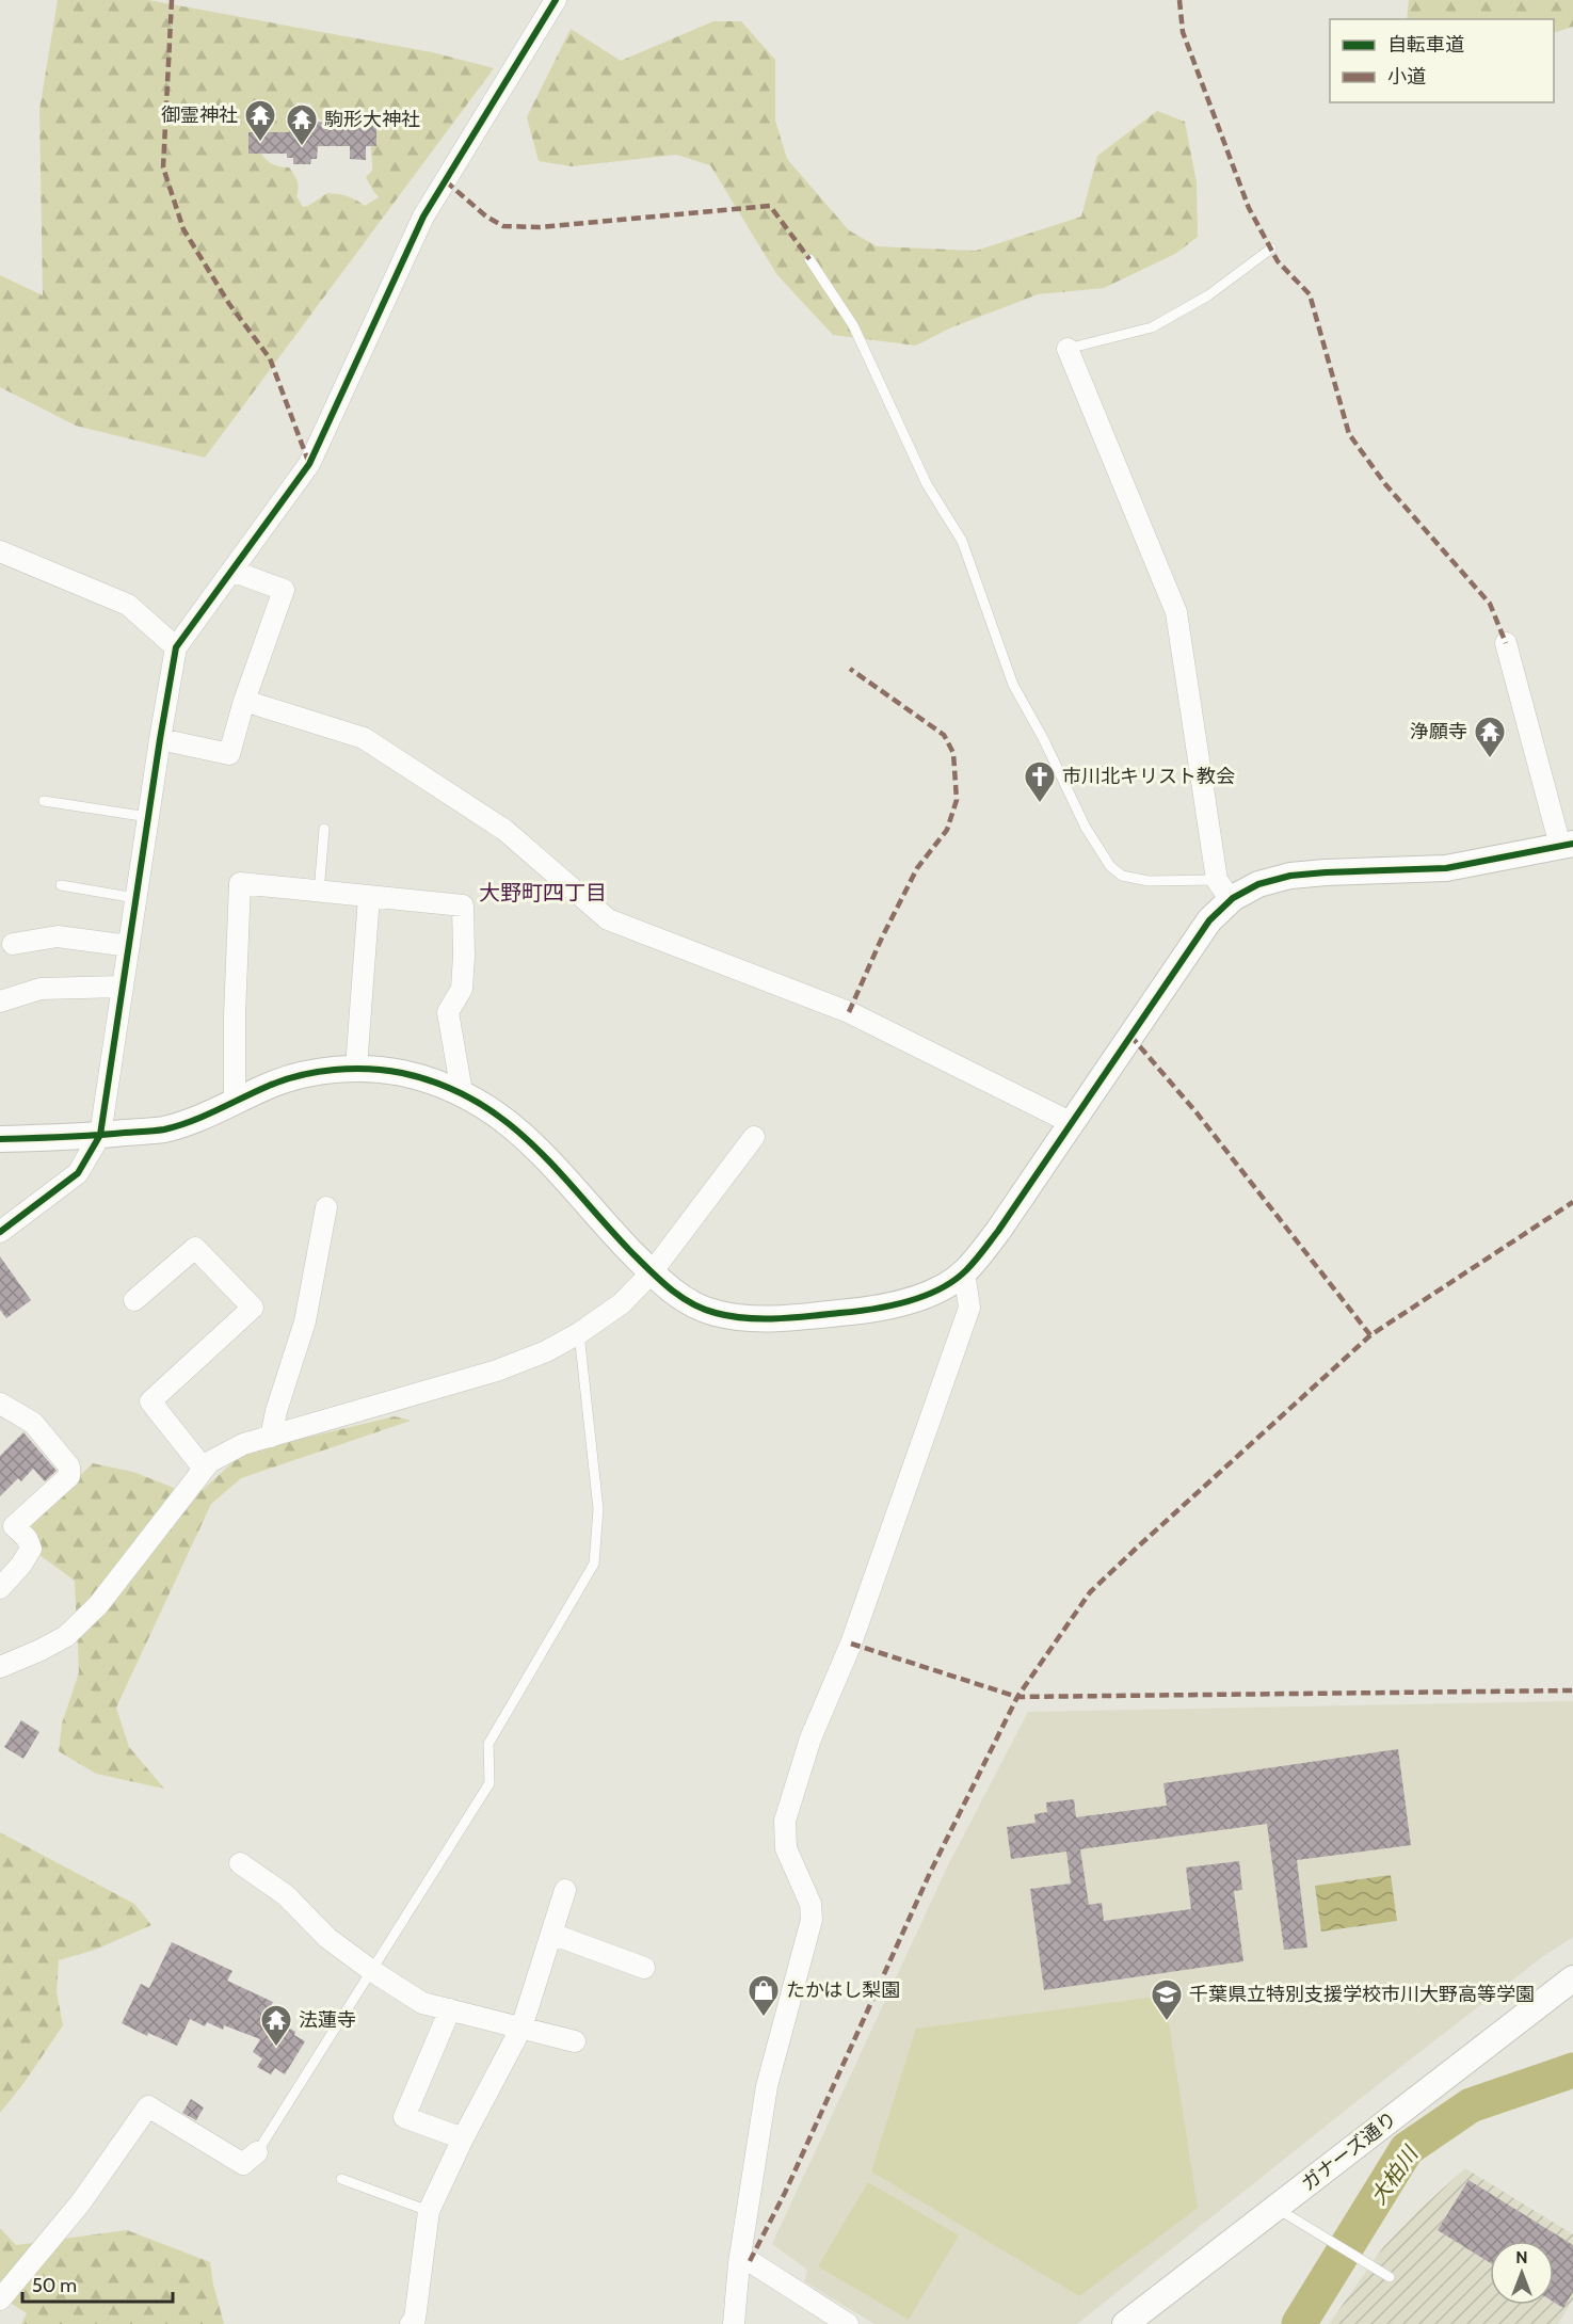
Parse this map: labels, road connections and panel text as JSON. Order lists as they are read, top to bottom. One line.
{"streets":{"street":["ガナーズ通り"]},"districts":["大野町四丁目"],"water":["大柏川"],"places":{"temple":["御霊神社","駒形大神社","浄願寺","法蓮寺"],"church":["市川北キリスト教会"],"shop":["たかはし梨園"],"school or university":["千葉県立特別支援学校市川大野高等学園"]},"legend":["自転車道","小道"],"scale_bar":"50 m","north":"top"}
